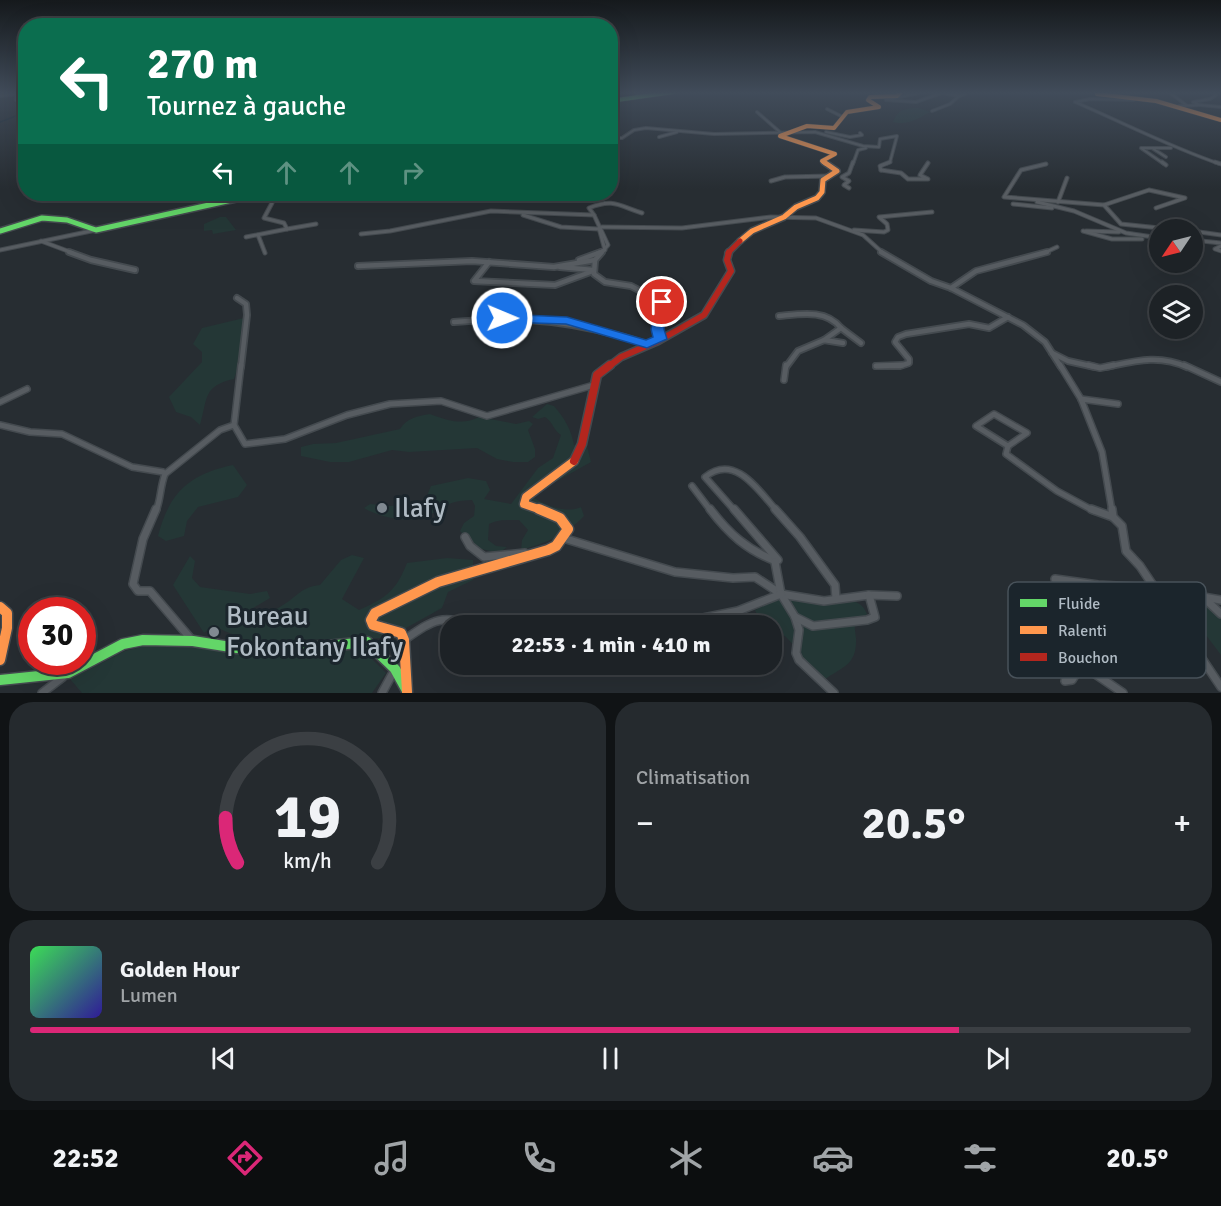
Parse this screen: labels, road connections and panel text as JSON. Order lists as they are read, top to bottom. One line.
{"places":["Ilafy","Bureau Fokontany Ilafy"],"legend":["Fluide","Ralenti","Bouchon"],"north":"bottom left","page":{"turn":["270 m","Tournez à gauche"],"limit":"30","trip":"22:53 · 1 min · 410 m","tile":"Climatisation","heat":["−","20.5°","+"],"song":["Golden Hour","Lumen"],"tabs":["22:52","20.5°"],"gauge":["19","km/h"]}}
